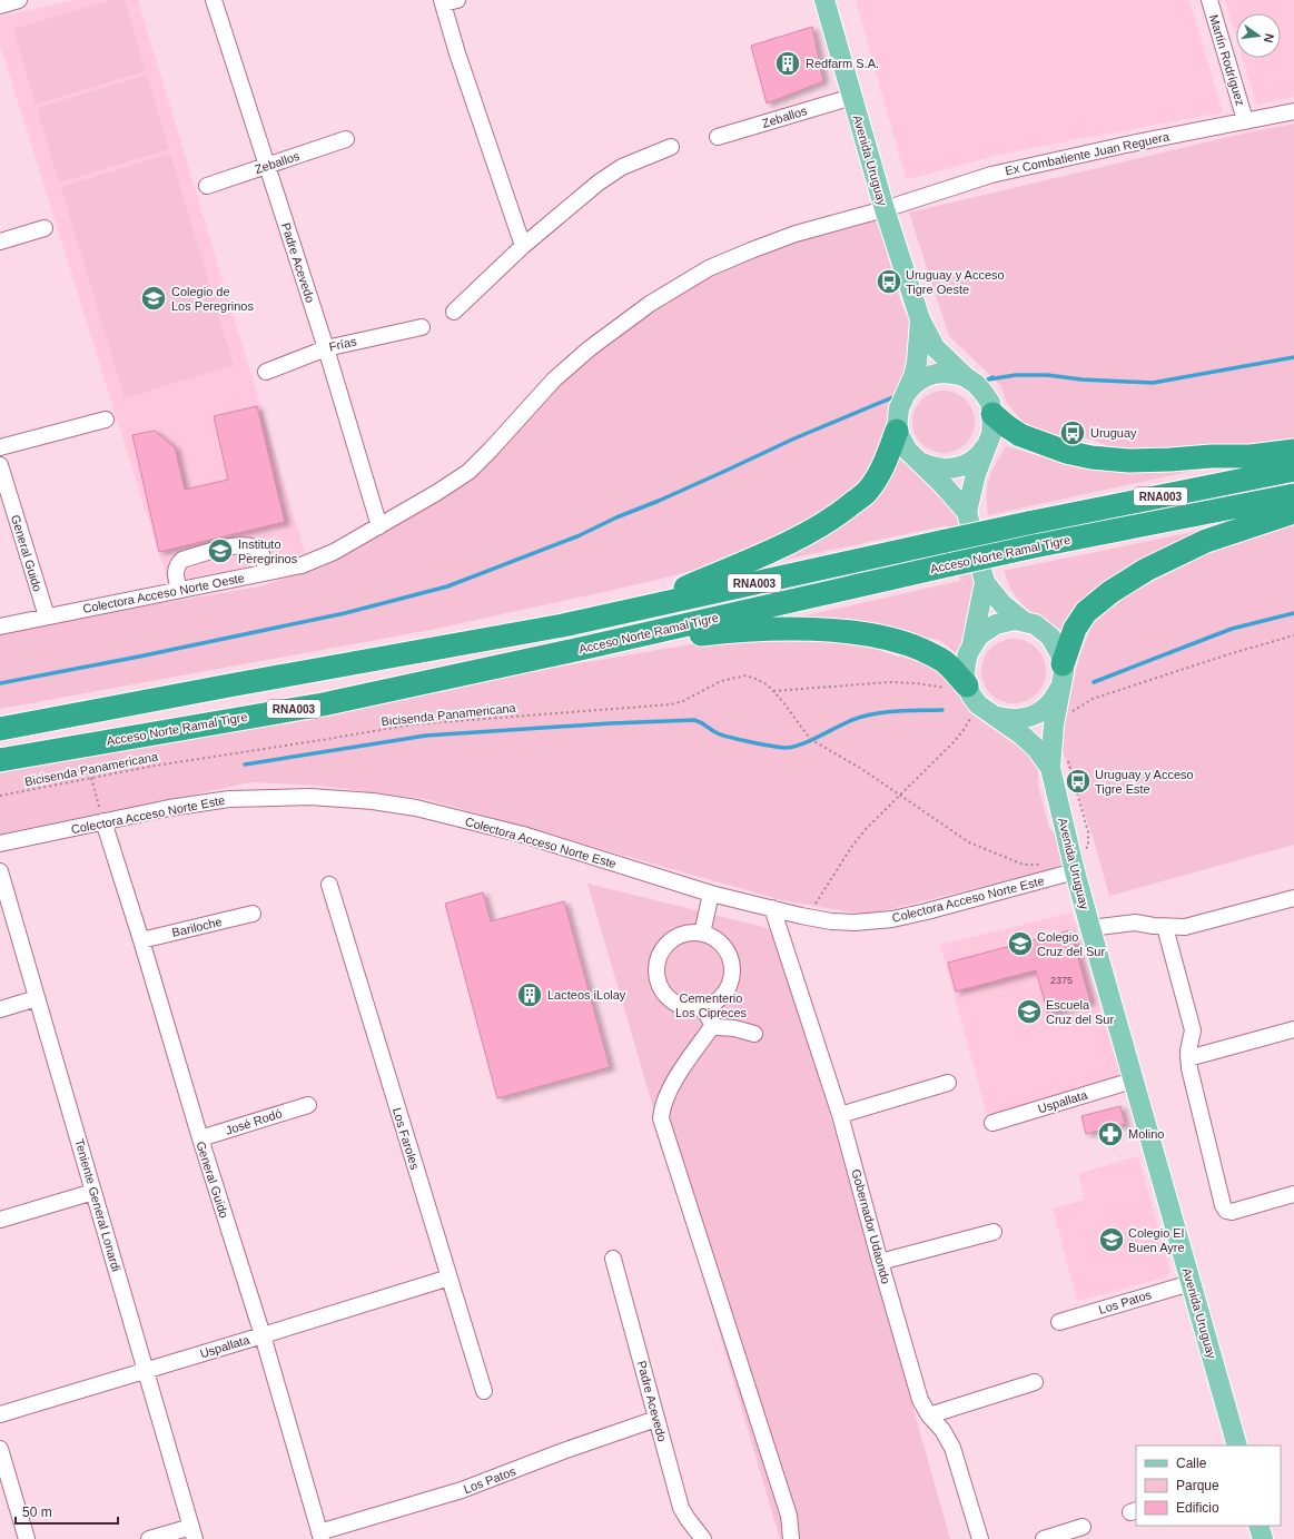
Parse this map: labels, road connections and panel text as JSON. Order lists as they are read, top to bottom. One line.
{"streets":{"highway":["RNA003","Acceso Norte Ramal Tigre"],"main road":["Avenida Uruguay"],"street":["Martín Rodríguez","Zeballos","Ex Combatiente Juan Reguera","Padre Acevedo","Frías","General Guido","Colectora Acceso Norte Oeste","Colectora Acceso Norte Este","Bariloche","Uspallata","José Rodó","Los Faroles","Teniente General Lonardi","Gobernador Udaondo","Los Patos"],"path":["Bicisenda Panamericana"]},"crossings":[["Martín Rodríguez","Ex Combatiente Juan Reguera"],["Zeballos","Avenida Uruguay"],["Zeballos","Padre Acevedo"],["Ex Combatiente Juan Reguera","Avenida Uruguay"],["Ex Combatiente Juan Reguera","Colectora Acceso Norte Oeste"],["Avenida Uruguay","Colectora Acceso Norte Oeste"],["Avenida Uruguay","Colectora Acceso Norte Este"],["Avenida Uruguay","Uspallata"],["Avenida Uruguay","Los Patos"],["Padre Acevedo","Frías"],["Padre Acevedo","Colectora Acceso Norte Oeste"],["Padre Acevedo","Los Patos"],["General Guido","Colectora Acceso Norte Oeste"],["General Guido","Colectora Acceso Norte Este"],["General Guido","Bariloche"],["General Guido","Uspallata"],["General Guido","José Rodó"],["General Guido","Los Patos"],["Colectora Acceso Norte Este","Gobernador Udaondo"],["Uspallata","Los Faroles"],["Uspallata","Teniente General Lonardi"]],"parks":["Cementerio Los Cipreces"],"places":{"building":["Redfarm S.A.","Lacteos iLolay"],"bus stop":["Uruguay y Acceso Tigre Oeste","Uruguay","Uruguay y Acceso Tigre Este"],"school or university":["Colegio de Los Peregrinos","Instituto Peregrinos","Colegio Cruz del Sur","Escuela Cruz del Sur","Colegio El Buen Ayre"],"pharmacy":["Molino"]},"house_numbers":["2375"],"legend":["Calle","Parque","Edificio"],"scale_bar":"50 m","north":"right"}
